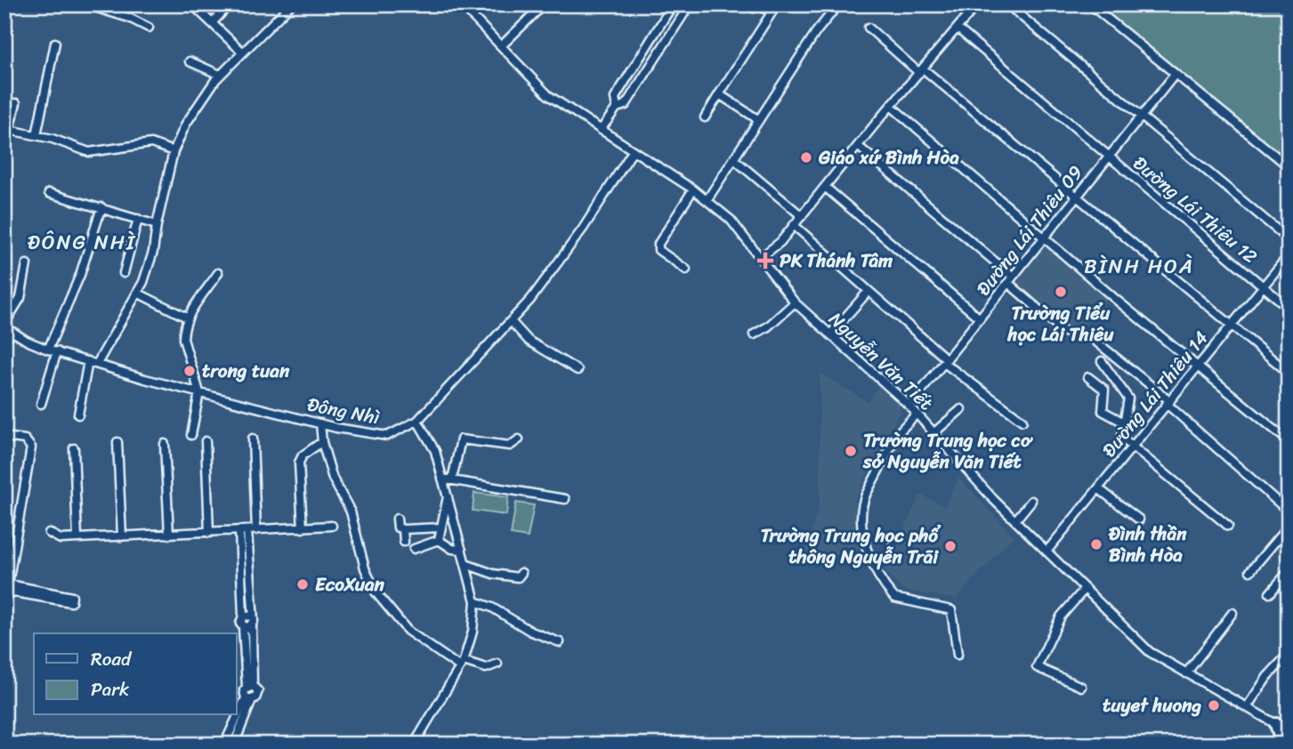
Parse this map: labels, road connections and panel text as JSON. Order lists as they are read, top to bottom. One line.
{"streets":{"street":["Đường Lái Thiêu 12","Đường Lái Thiêu 09","Nguyễn Văn Tiết","Đường Lái Thiêu 14","Đông Nhì"]},"crossings":[["Đường Lái Thiêu 12","Đường Lái Thiêu 09"],["Đường Lái Thiêu 12","Đường Lái Thiêu 14"],["Đường Lái Thiêu 09","Nguyễn Văn Tiết"],["Nguyễn Văn Tiết","Đường Lái Thiêu 14"],["Nguyễn Văn Tiết","Đông Nhì"]],"districts":["ĐÔNG NHÌ","BÌNH HOÀ"],"places":{"other":["Giáo xứ Bình Hòa","Trường Tiểu học Lái Thiêu","trong tuan","Trường Trung học cơ sở Nguyễn Văn Tiết","Đình thần Bình Hòa","Trường Trung học phổ thông Nguyễn Trãi","EcoXuan","tuyet huong"],"health":["PK Thánh Tâm"]},"legend":["Road","Park"]}
